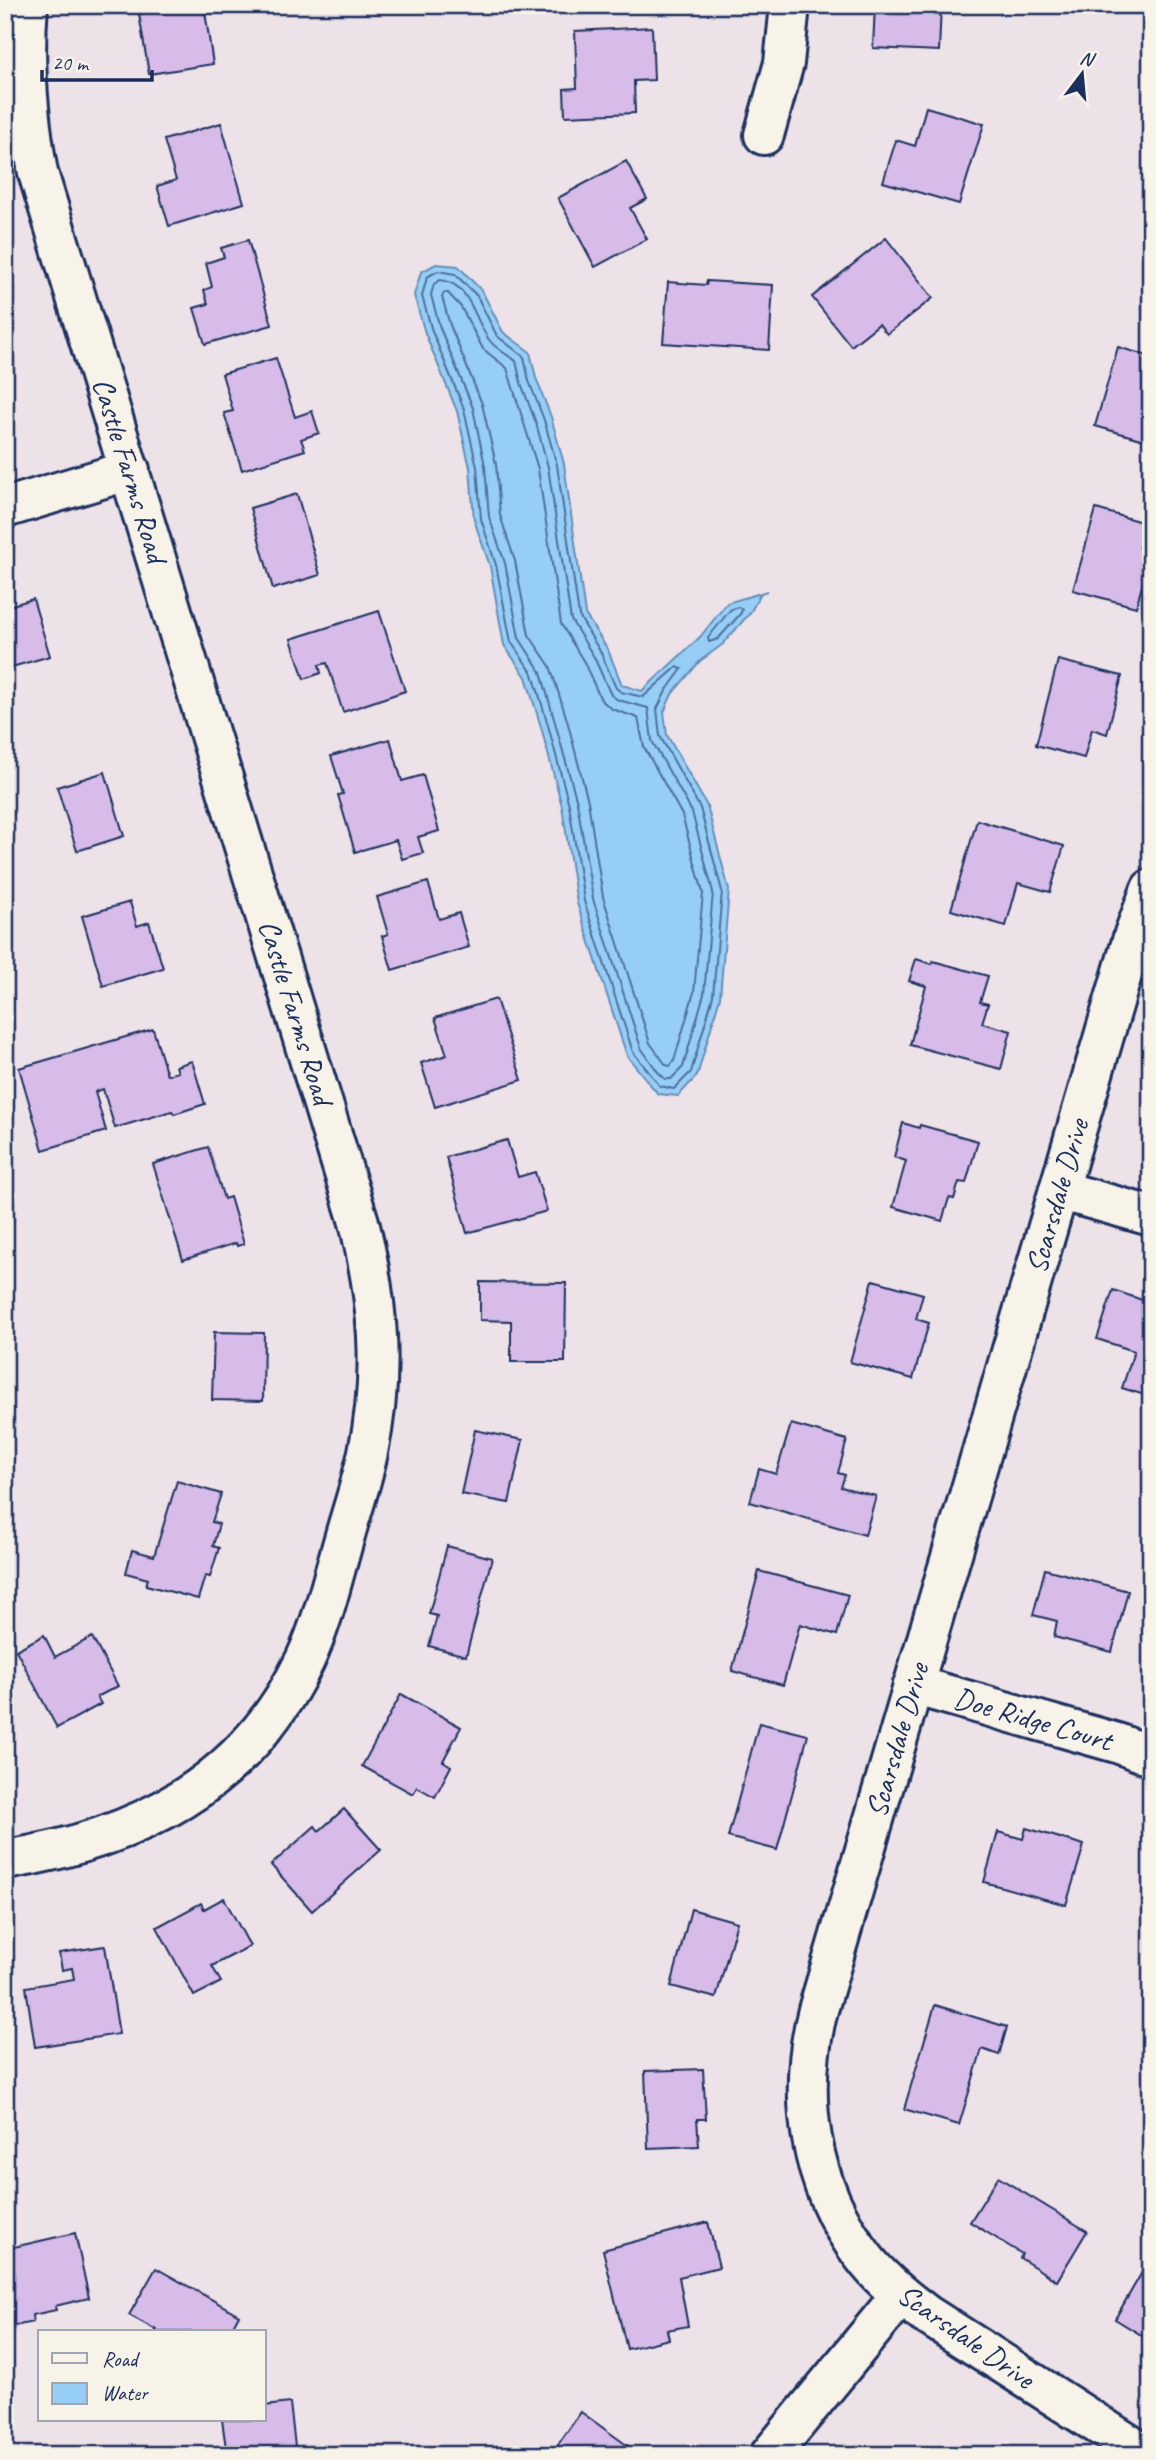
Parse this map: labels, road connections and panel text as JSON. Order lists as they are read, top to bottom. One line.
{"streets":{"street":["Castle Farms Road","Scarsdale Drive","Doe Ridge Court"]},"crossings":[["Scarsdale Drive","Doe Ridge Court"]],"legend":["Road","Water"],"scale_bar":"20 m","north":"top"}
